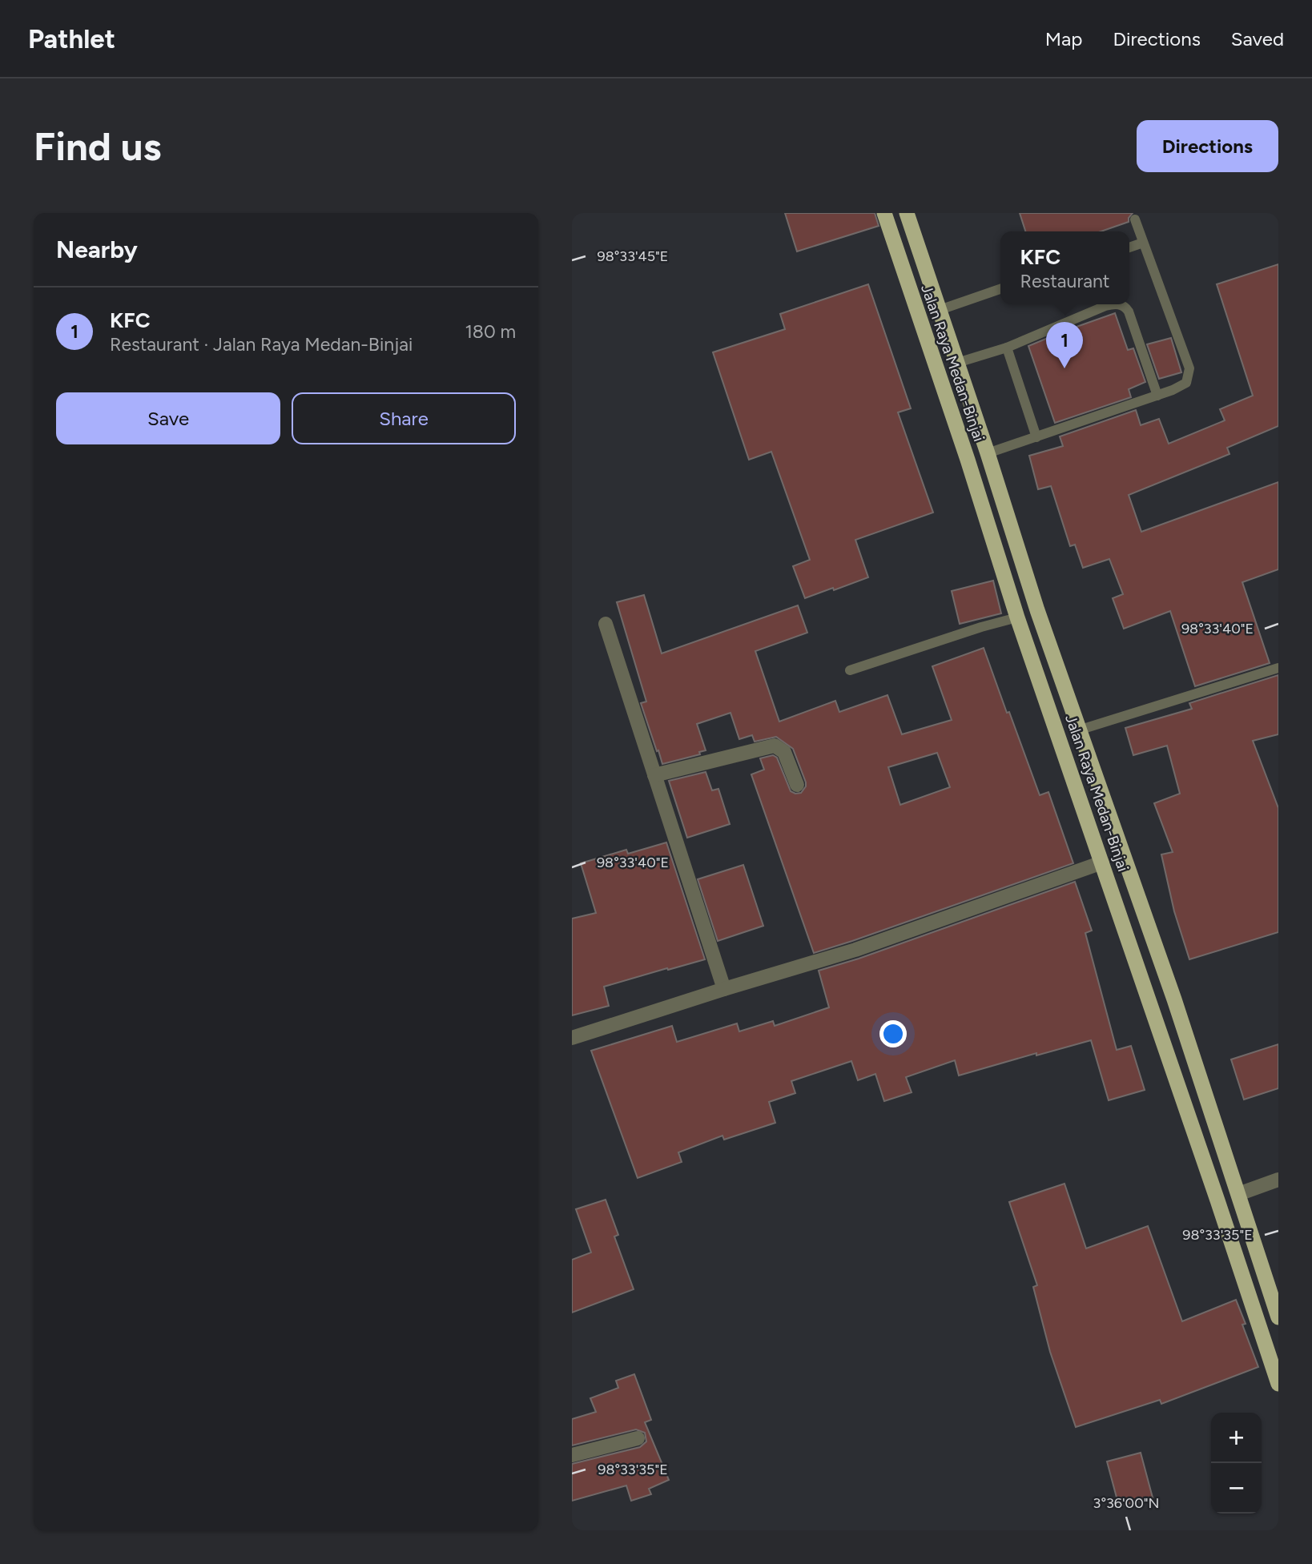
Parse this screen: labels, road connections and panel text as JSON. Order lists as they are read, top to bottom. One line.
{"streets":{"highway":["Jalan Raya Medan-Binjai"]},"page":{"header":"Pathlet","nav":["Map","Directions","Saved"],"buttons":["Directions",["Save","Share"]],"title":"Find us","heading":"Nearby","popup":["KFC","Restaurant"],"list":[{"mark":"1","name":"KFC","note":"Restaurant · Jalan Raya Medan-Binjai","value":"180 m"}],"pins":"1","map_buttons":["+","−"]},"coordinates":["98°33'45\"E","98°33'40\"E","98°33'35\"E","3°36'00\"N"]}
